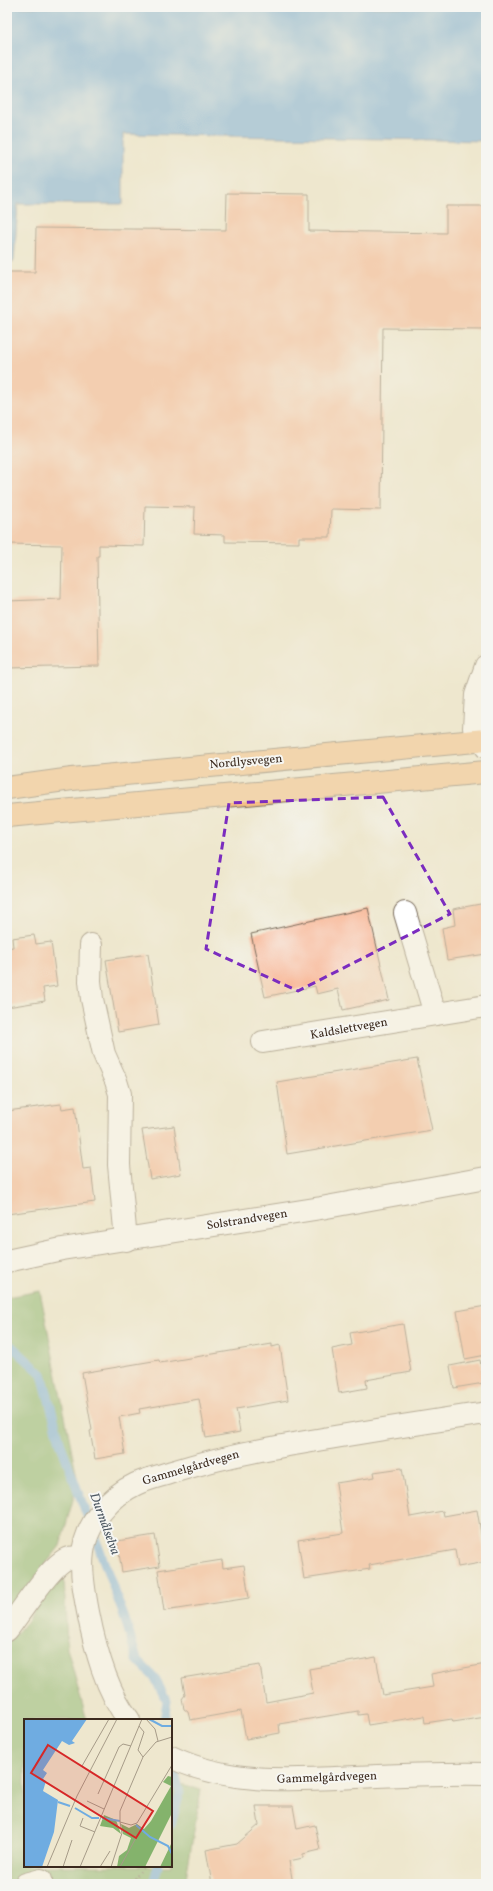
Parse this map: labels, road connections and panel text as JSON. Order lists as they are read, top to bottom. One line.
{"streets":{"highway":["Nordlysvegen"],"street":["Kaldslettvegen","Solstrandvegen","Gammelgårdvegen"]},"water":["Durmålselva"]}
